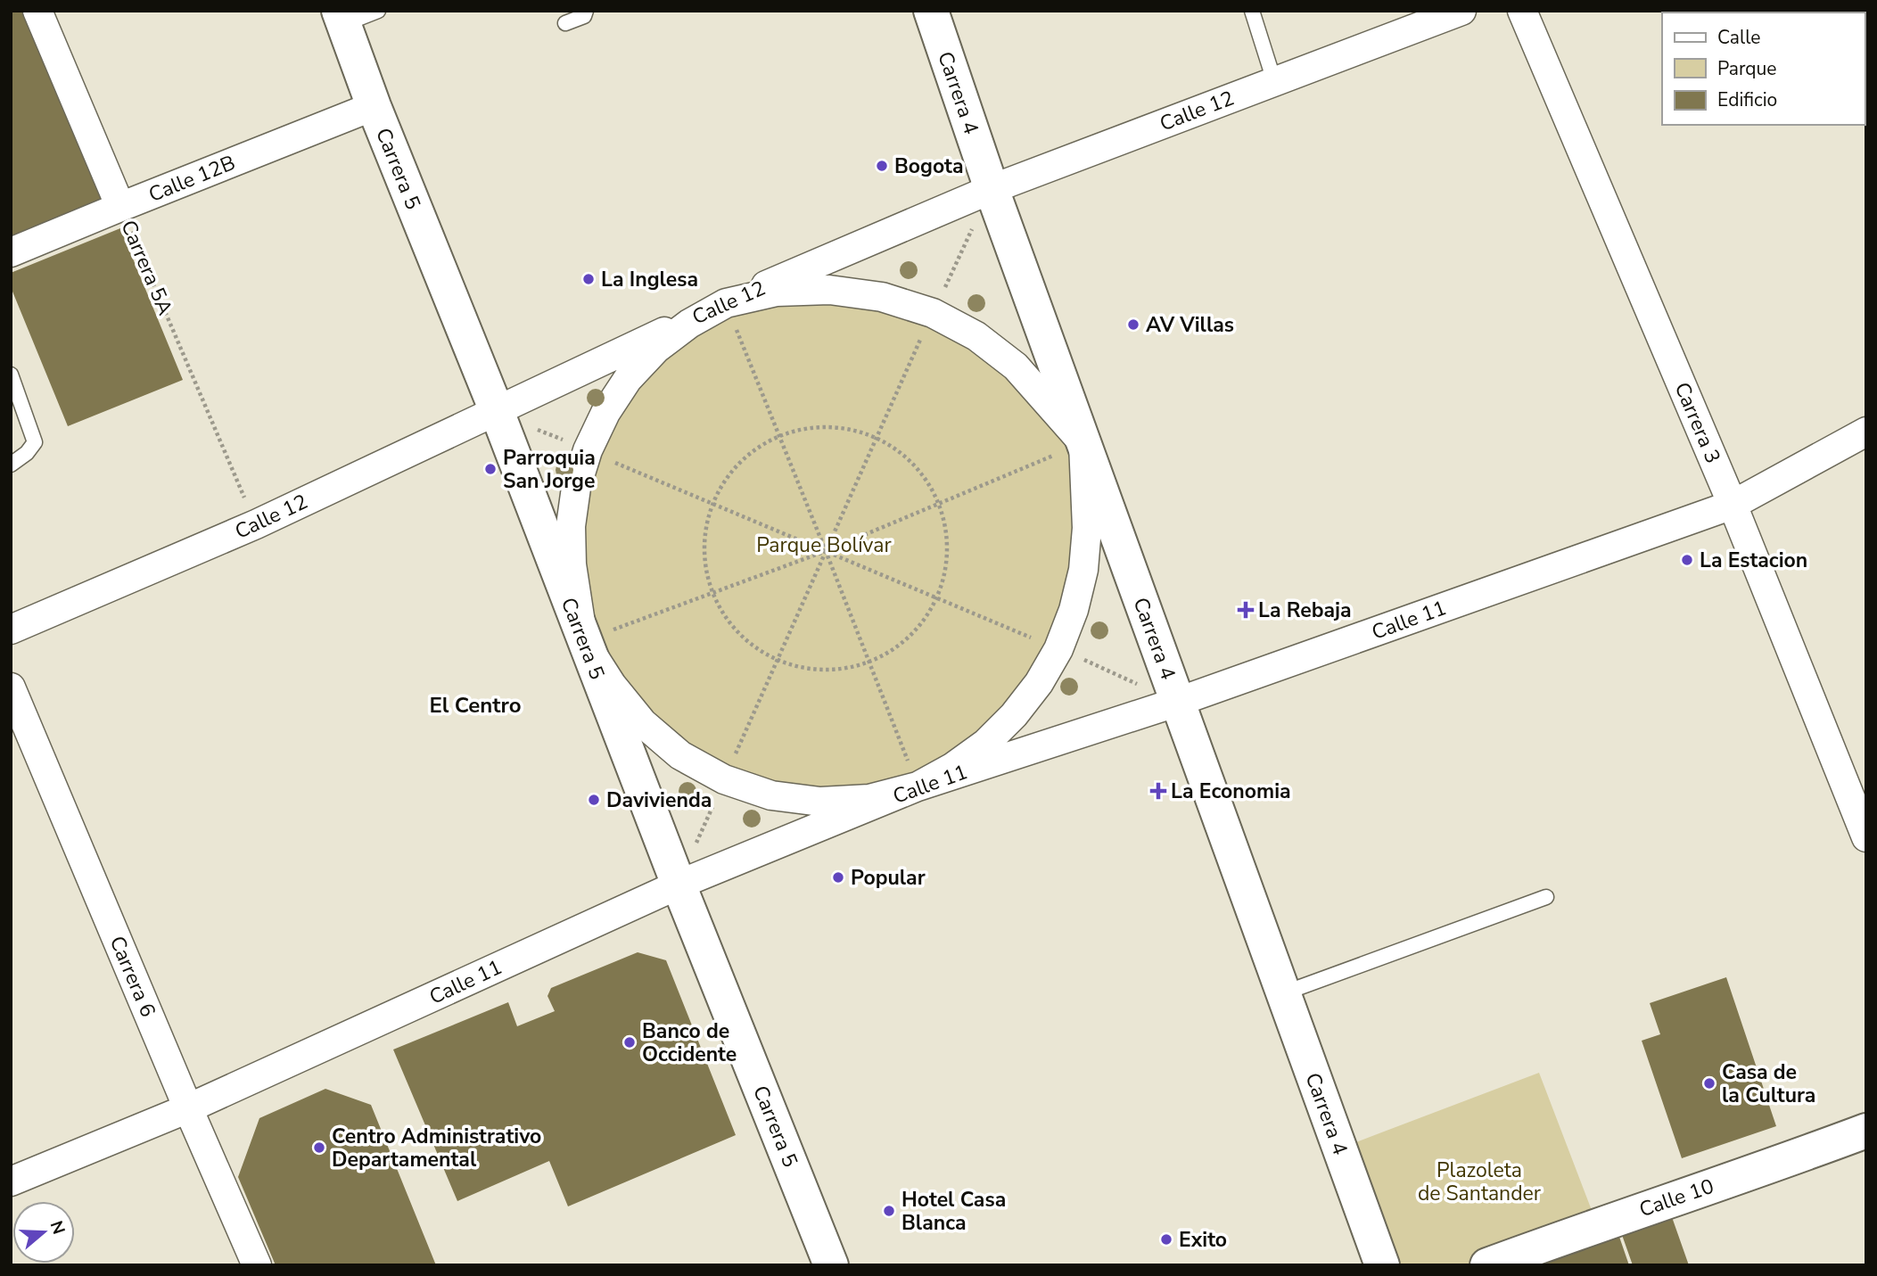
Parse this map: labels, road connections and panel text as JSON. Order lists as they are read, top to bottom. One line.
{"streets":{"main road":["Carrera 4","Carrera 5","Calle 10"],"street":["Calle 12","Calle 12B","Carrera 5A","Carrera 3","Calle 11","Carrera 6"]},"crossings":[["Carrera 4","Calle 12"],["Carrera 4","Calle 11"],["Calle 12","Carrera 5"],["Calle 12","Carrera 5A"],["Carrera 5","Calle 12B"],["Carrera 5","Calle 11"],["Calle 12B","Carrera 5A"],["Carrera 3","Calle 11"],["Calle 11","Carrera 6"]],"districts":["El Centro"],"parks":["Parque Bolívar","Plazoleta de Santander"],"places":{"other":["Bogota","La Inglesa","AV Villas","Parroquia San Jorge","La Estacion","Davivienda","Popular","Banco de Occidente","Casa de la Cultura","Centro Administrativo Departamental","Hotel Casa Blanca","Exito"],"health":["La Rebaja","La Economia"]},"legend":["Calle","Parque","Edificio"],"north":"right"}
